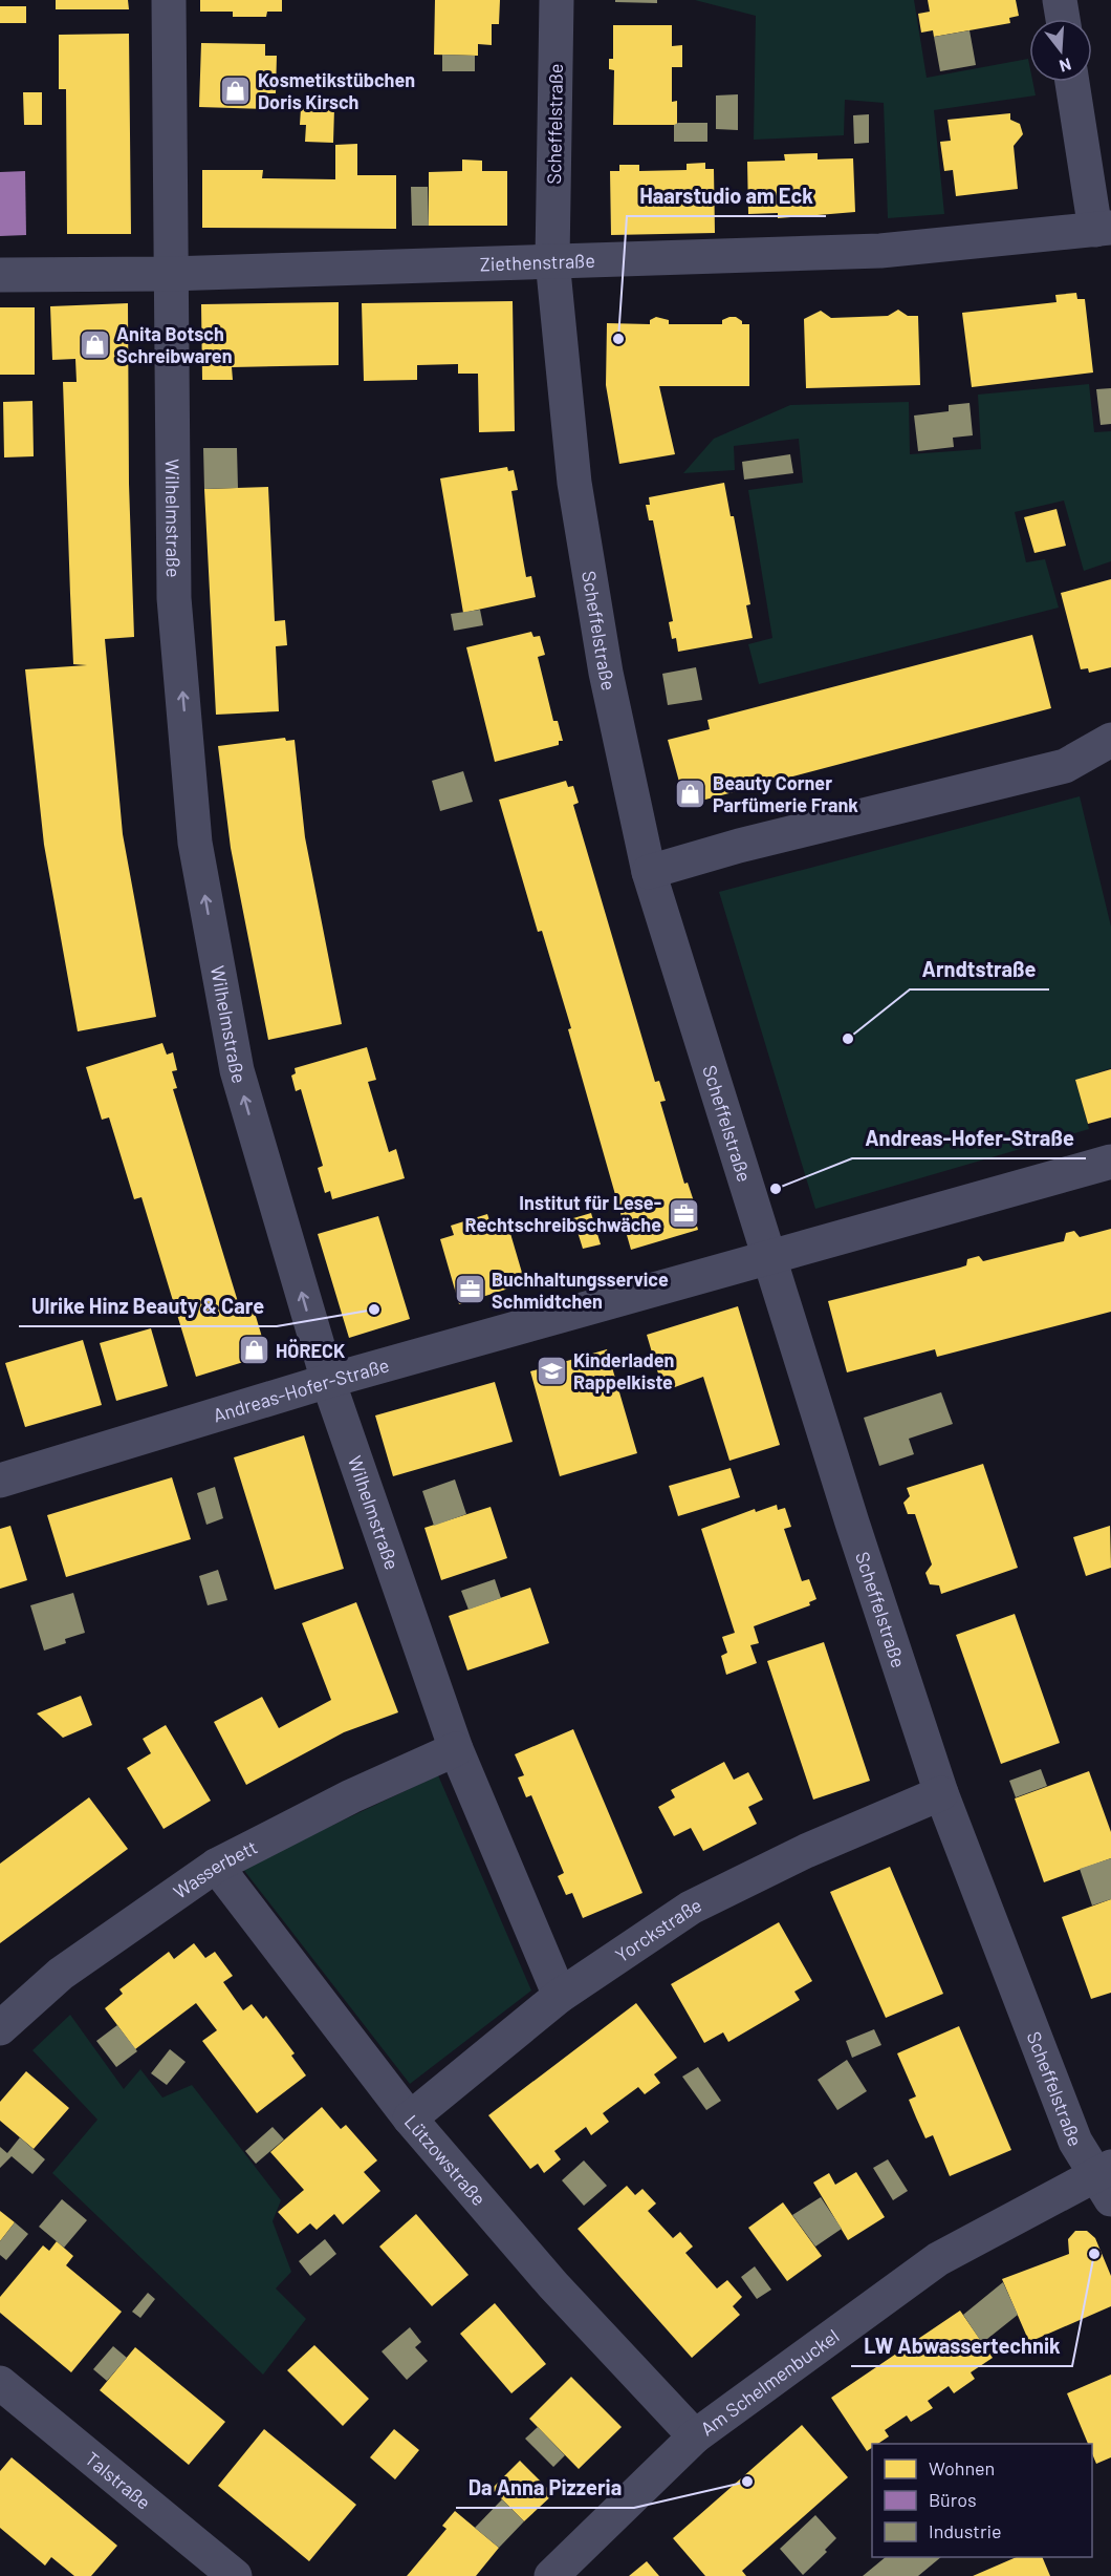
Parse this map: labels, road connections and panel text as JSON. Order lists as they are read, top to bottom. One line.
{"streets":{"street":["Scheffelstraße","Ziethenstraße","Wilhelmstraße","Andreas-Hofer-Straße","Wasserbett","Yorckstraße","Lützowstraße","Am Schelmenbuckel","Talstraße"]},"crossings":[["Scheffelstraße","Ziethenstraße"],["Scheffelstraße","Andreas-Hofer-Straße"],["Scheffelstraße","Yorckstraße"],["Scheffelstraße","Am Schelmenbuckel"],["Ziethenstraße","Wilhelmstraße"],["Wilhelmstraße","Andreas-Hofer-Straße"],["Wilhelmstraße","Wasserbett"],["Wilhelmstraße","Yorckstraße"],["Wasserbett","Lützowstraße"],["Yorckstraße","Lützowstraße"],["Lützowstraße","Am Schelmenbuckel"]],"one_way":["Wilhelmstraße"],"places":{"shop":["Kosmetikstübchen Doris Kirsch","Anita Botsch Schreibwaren","Beauty Corner Parfümerie Frank","HÖRECK"],"other":["Haarstudio am Eck","Arndtstraße","Andreas-Hofer-Straße","Ulrike Hinz Beauty & Care","LW Abwassertechnik","Da Anna Pizzeria"],"office":["Institut für Lese- Rechtschreibschwäche","Buchhaltungsservice Schmidtchen"],"school or university":["Kinderladen Rappelkiste"]},"legend":["Wohnen","Büros","Industrie"],"north":"bottom"}
